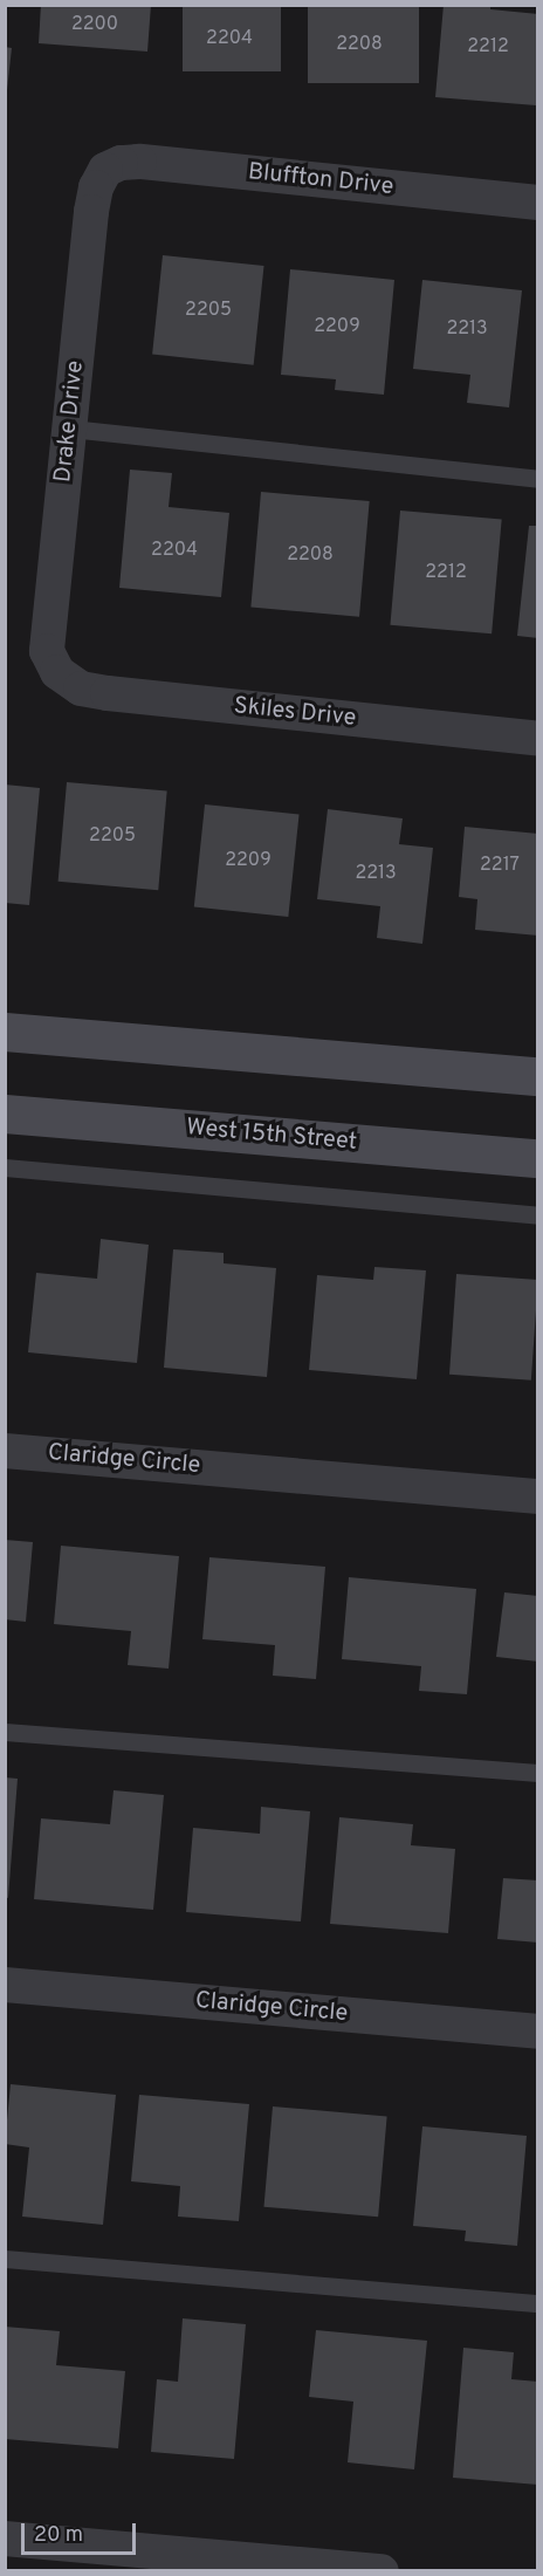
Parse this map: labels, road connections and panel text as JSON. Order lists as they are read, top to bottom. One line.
{"streets":{"main road":["West 15th Street"],"street":["Bluffton Drive","Drake Drive","Skiles Drive","Claridge Circle"]},"crossings":[["Bluffton Drive","Drake Drive"],["Drake Drive","Skiles Drive"]],"house_numbers":["2200","2204","2208","2212","2205","2209","2213","2204","2208","2212","2205","2209","2217","2213"],"scale_bar":"20 m"}
